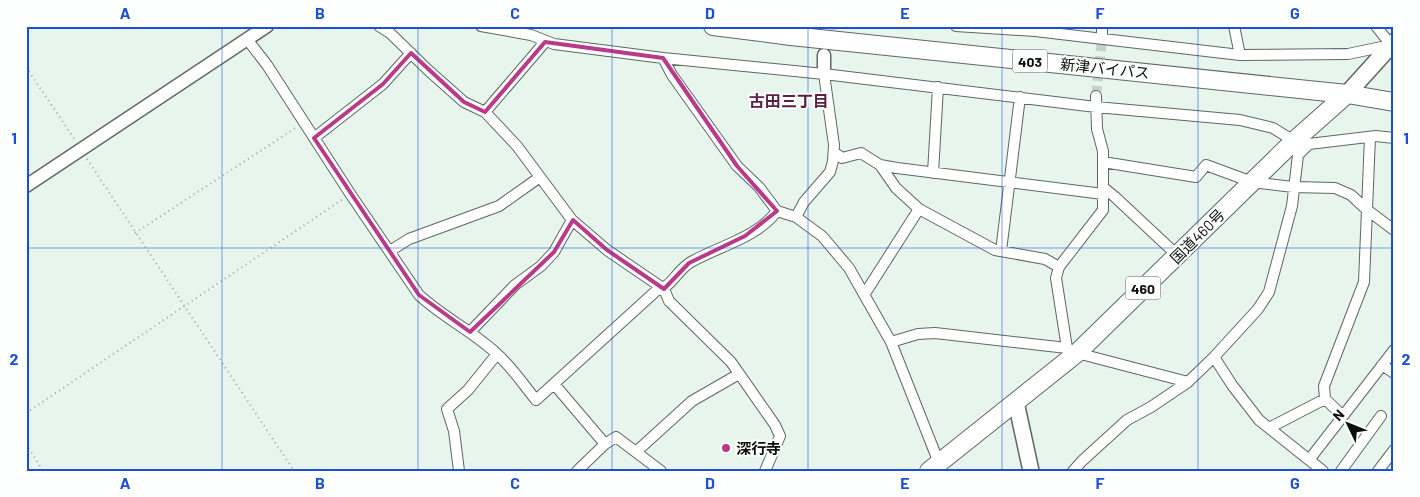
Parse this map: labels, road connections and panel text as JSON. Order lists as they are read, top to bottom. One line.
{"streets":{"highway":["403","新津バイパス","国道460号","460"]},"crossings":[["403","新津バイパス"],["403","国道460号"],["新津バイパス","国道460号"]],"districts":["古田三丁目"],"places":["深行寺"],"north":"top left","grid":{"columns":["A","B","C","D","E","F","G"],"rows":["1","2"]}}
